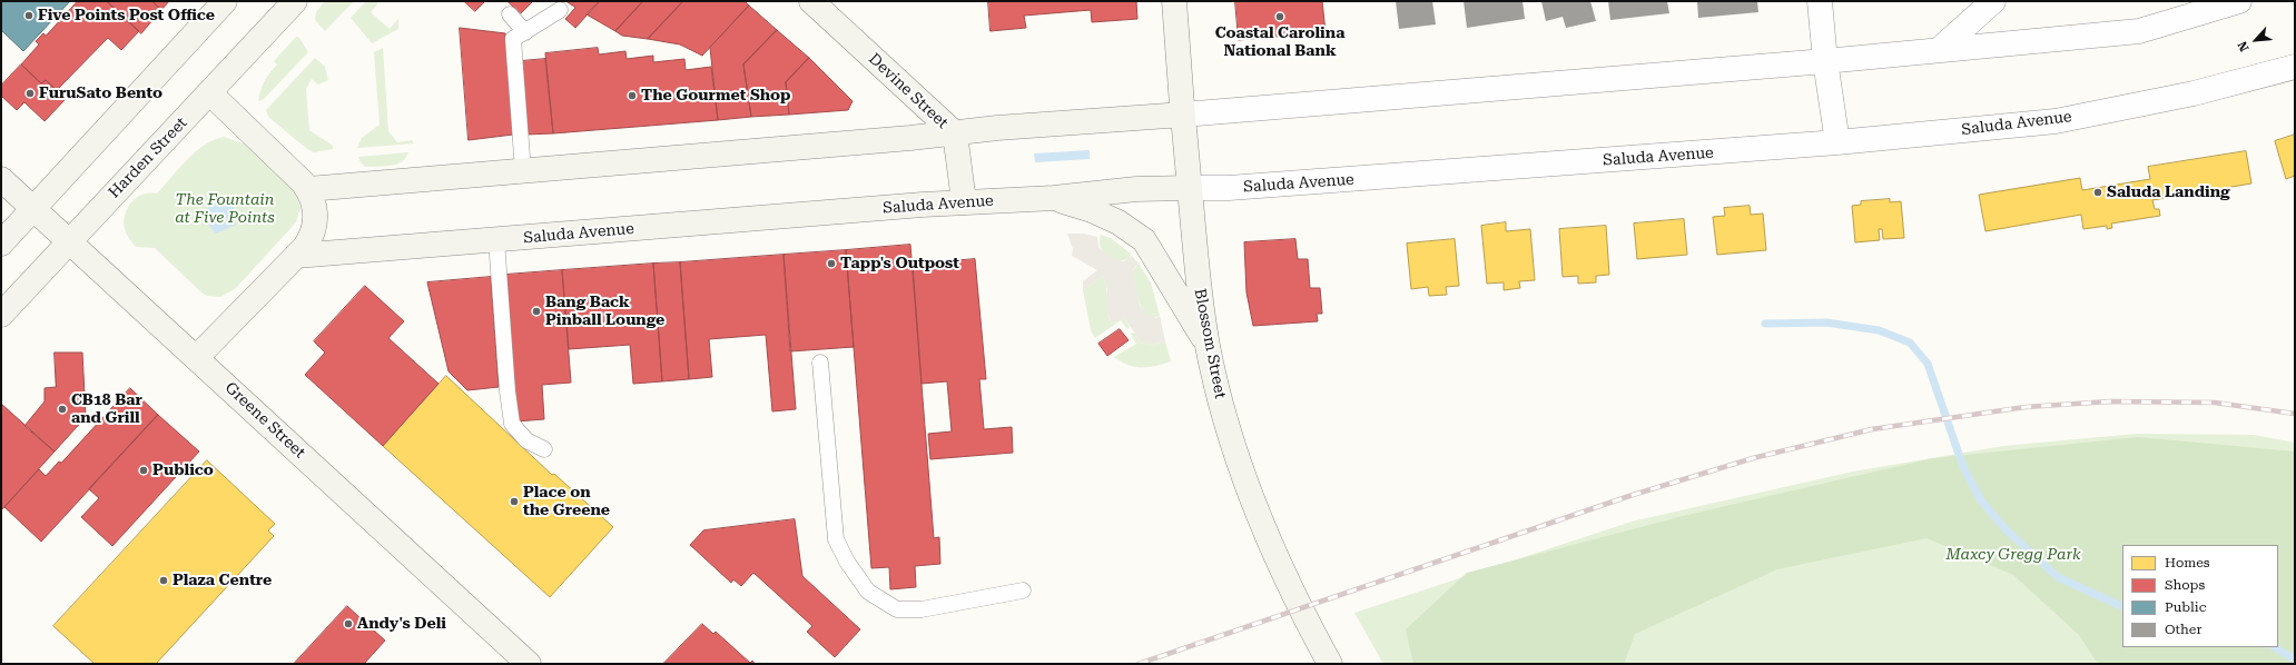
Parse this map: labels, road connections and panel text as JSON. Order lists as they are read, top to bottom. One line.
{"streets":{"main road":["Devine Street","Saluda Avenue","Harden Street","Blossom Street","Greene Street"]},"crossings":[["Devine Street","Saluda Avenue"],["Saluda Avenue","Blossom Street"],["Harden Street","Greene Street"]],"parks":["The Fountain at Five Points","Maxcy Gregg Park"],"places":["Five Points Post Office","Coastal Carolina National Bank","FuruSato Bento","The Gourmet Shop","Saluda Landing","Tapp's Outpost","Bang Back Pinball Lounge","CB18 Bar and Grill","Publico","Place on the Greene","Plaza Centre","Andy's Deli"],"legend":["Homes","Shops","Public","Other"],"north":"bottom left"}
